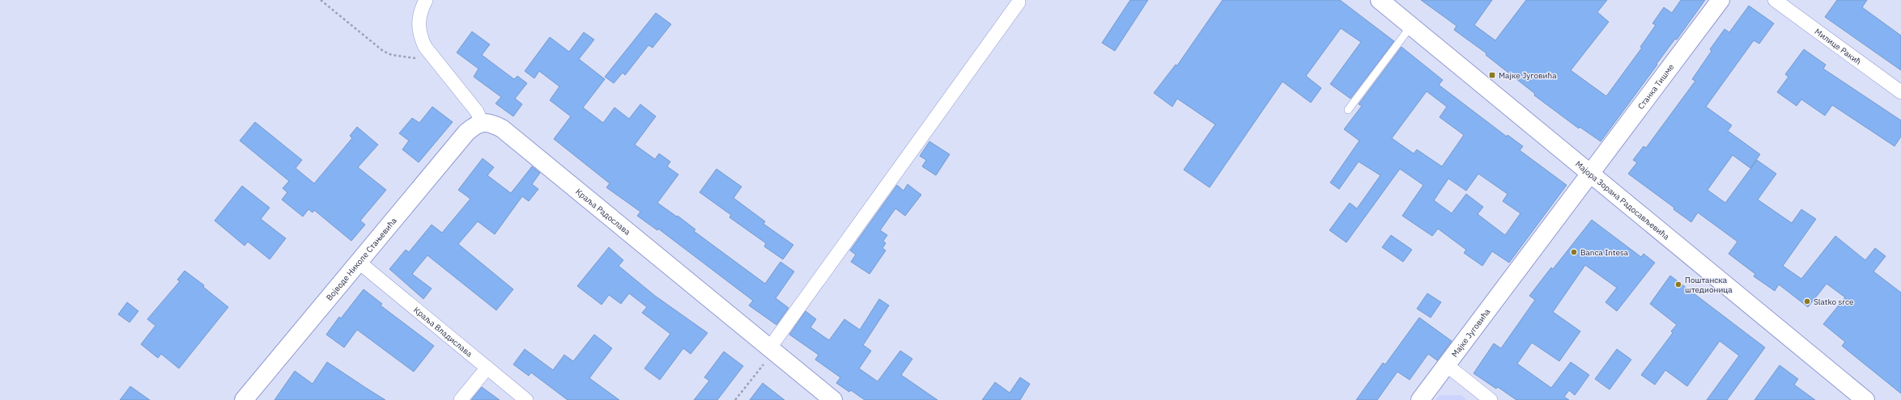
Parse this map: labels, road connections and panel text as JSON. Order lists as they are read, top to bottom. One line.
{"streets":{"street":["Милице Ракић","Станка Тишме","Мајора Зорана Радосављевића","Краља Радослава","Војводе Николе Стањевића","Краља Владислава","Мајке Југовића"]},"crossings":[["Станка Тишме","Мајора Зорана Радосављевића"],["Станка Тишме","Мајке Југовића"],["Мајора Зорана Радосављевића","Мајке Југовића"],["Краља Радослава","Војводе Николе Стањевића"],["Војводе Николе Стањевића","Краља Владислава"]],"places":{"transit":["Мајке Југовића"],"other":["Banca Intesa","Поштанска штедионица","Slatko srce"]}}
